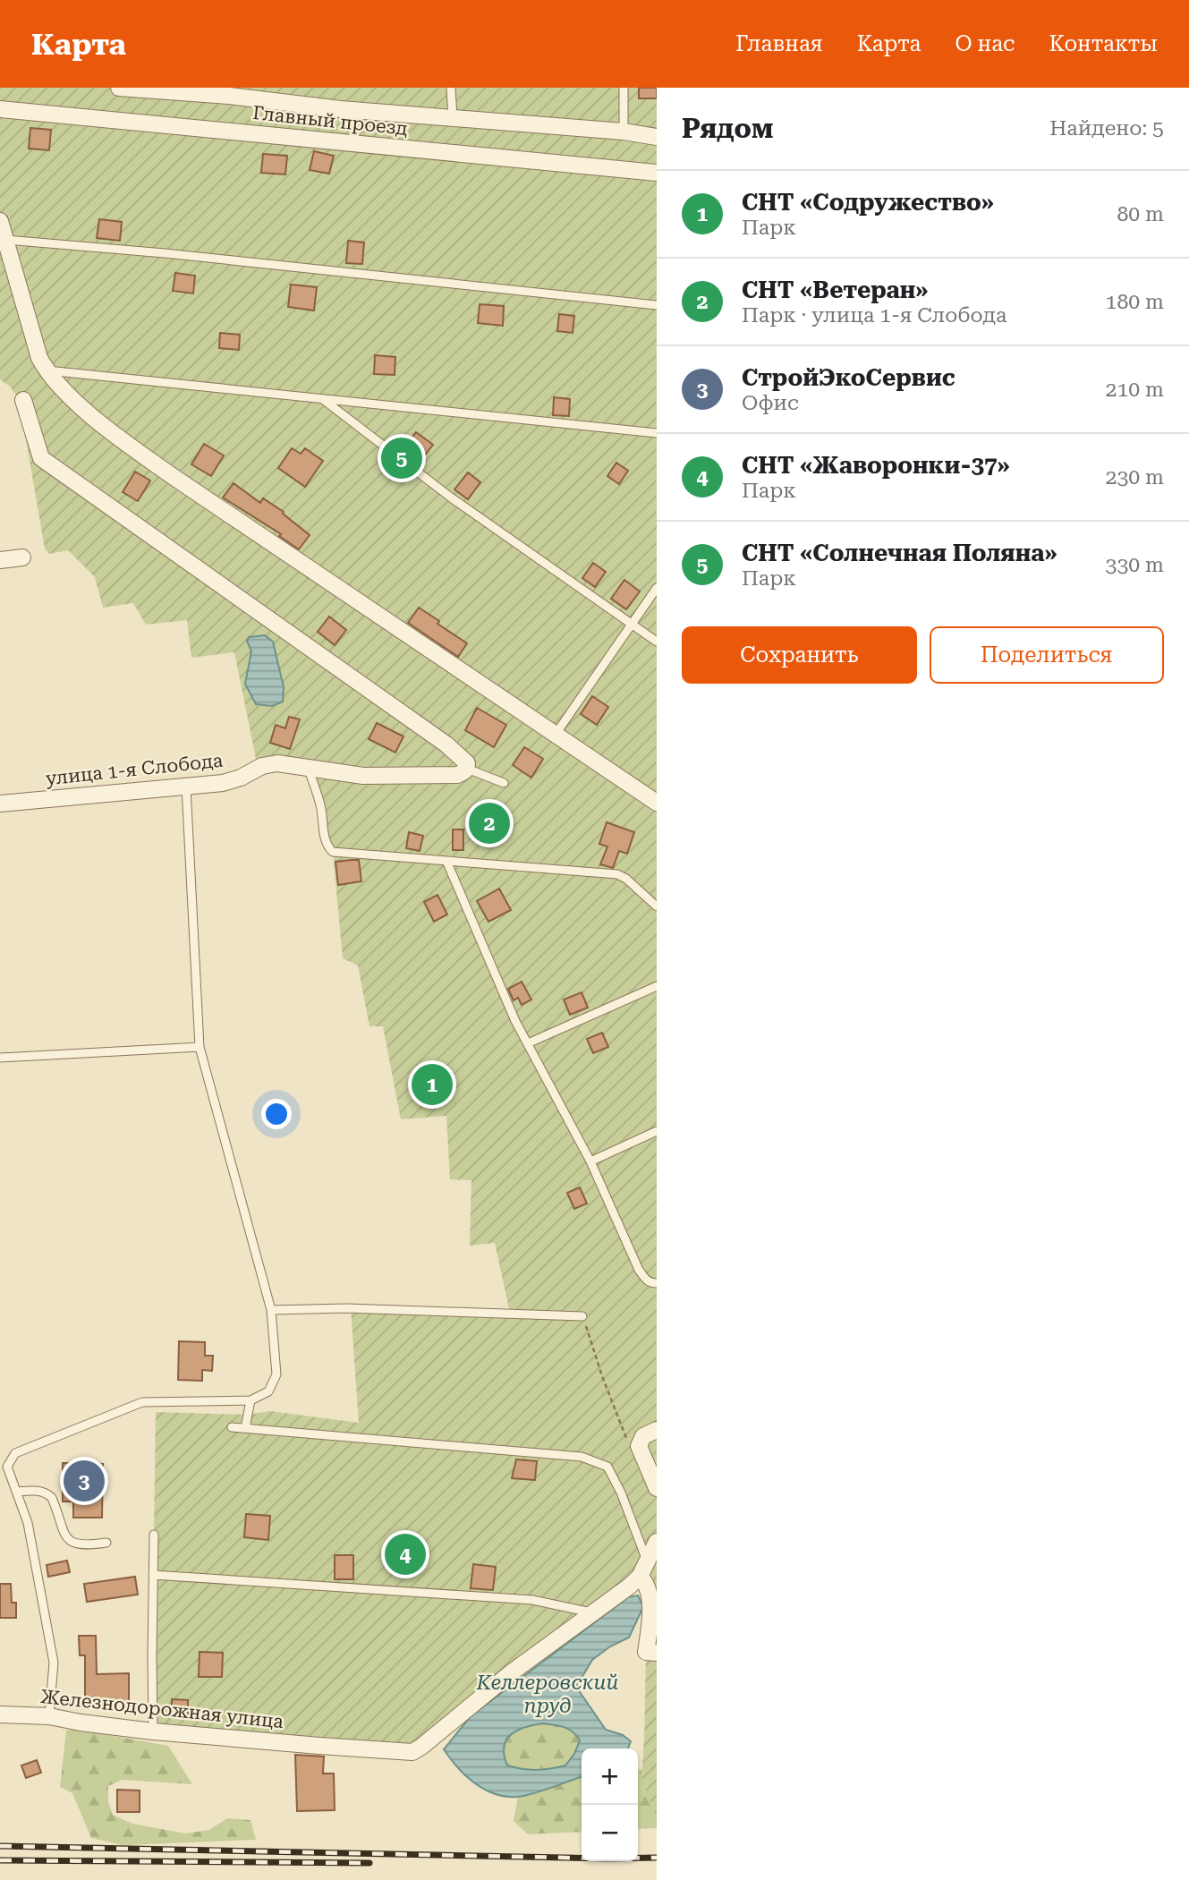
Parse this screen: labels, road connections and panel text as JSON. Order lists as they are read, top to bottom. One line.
{"streets":{"street":["Главный проезд","улица 1-я Слобода","Железнодорожная улица"]},"water":["Келлеровский пруд"],"page":{"header":"Карта","nav":["Главная","Карта","О нас","Контакты"],"heading":["Рядом","Найдено: 5"],"list":[{"mark":"1","name":"СНТ «Содружество»","note":"Парк","value":"80 m"},{"mark":"2","name":"СНТ «Ветеран»","note":"Парк · улица 1-я Слобода","value":"180 m"},{"mark":"3","name":"СтройЭкоСервис","note":"Офис","value":"210 m"},{"mark":"4","name":"СНТ «Жаворонки-37»","note":"Парк","value":"230 m"},{"mark":"5","name":"СНТ «Солнечная Поляна»","note":"Парк","value":"330 m"}],"pins":["5","2","1","3","4"],"buttons":["Сохранить","Поделиться"],"map_buttons":["+","−"]}}
